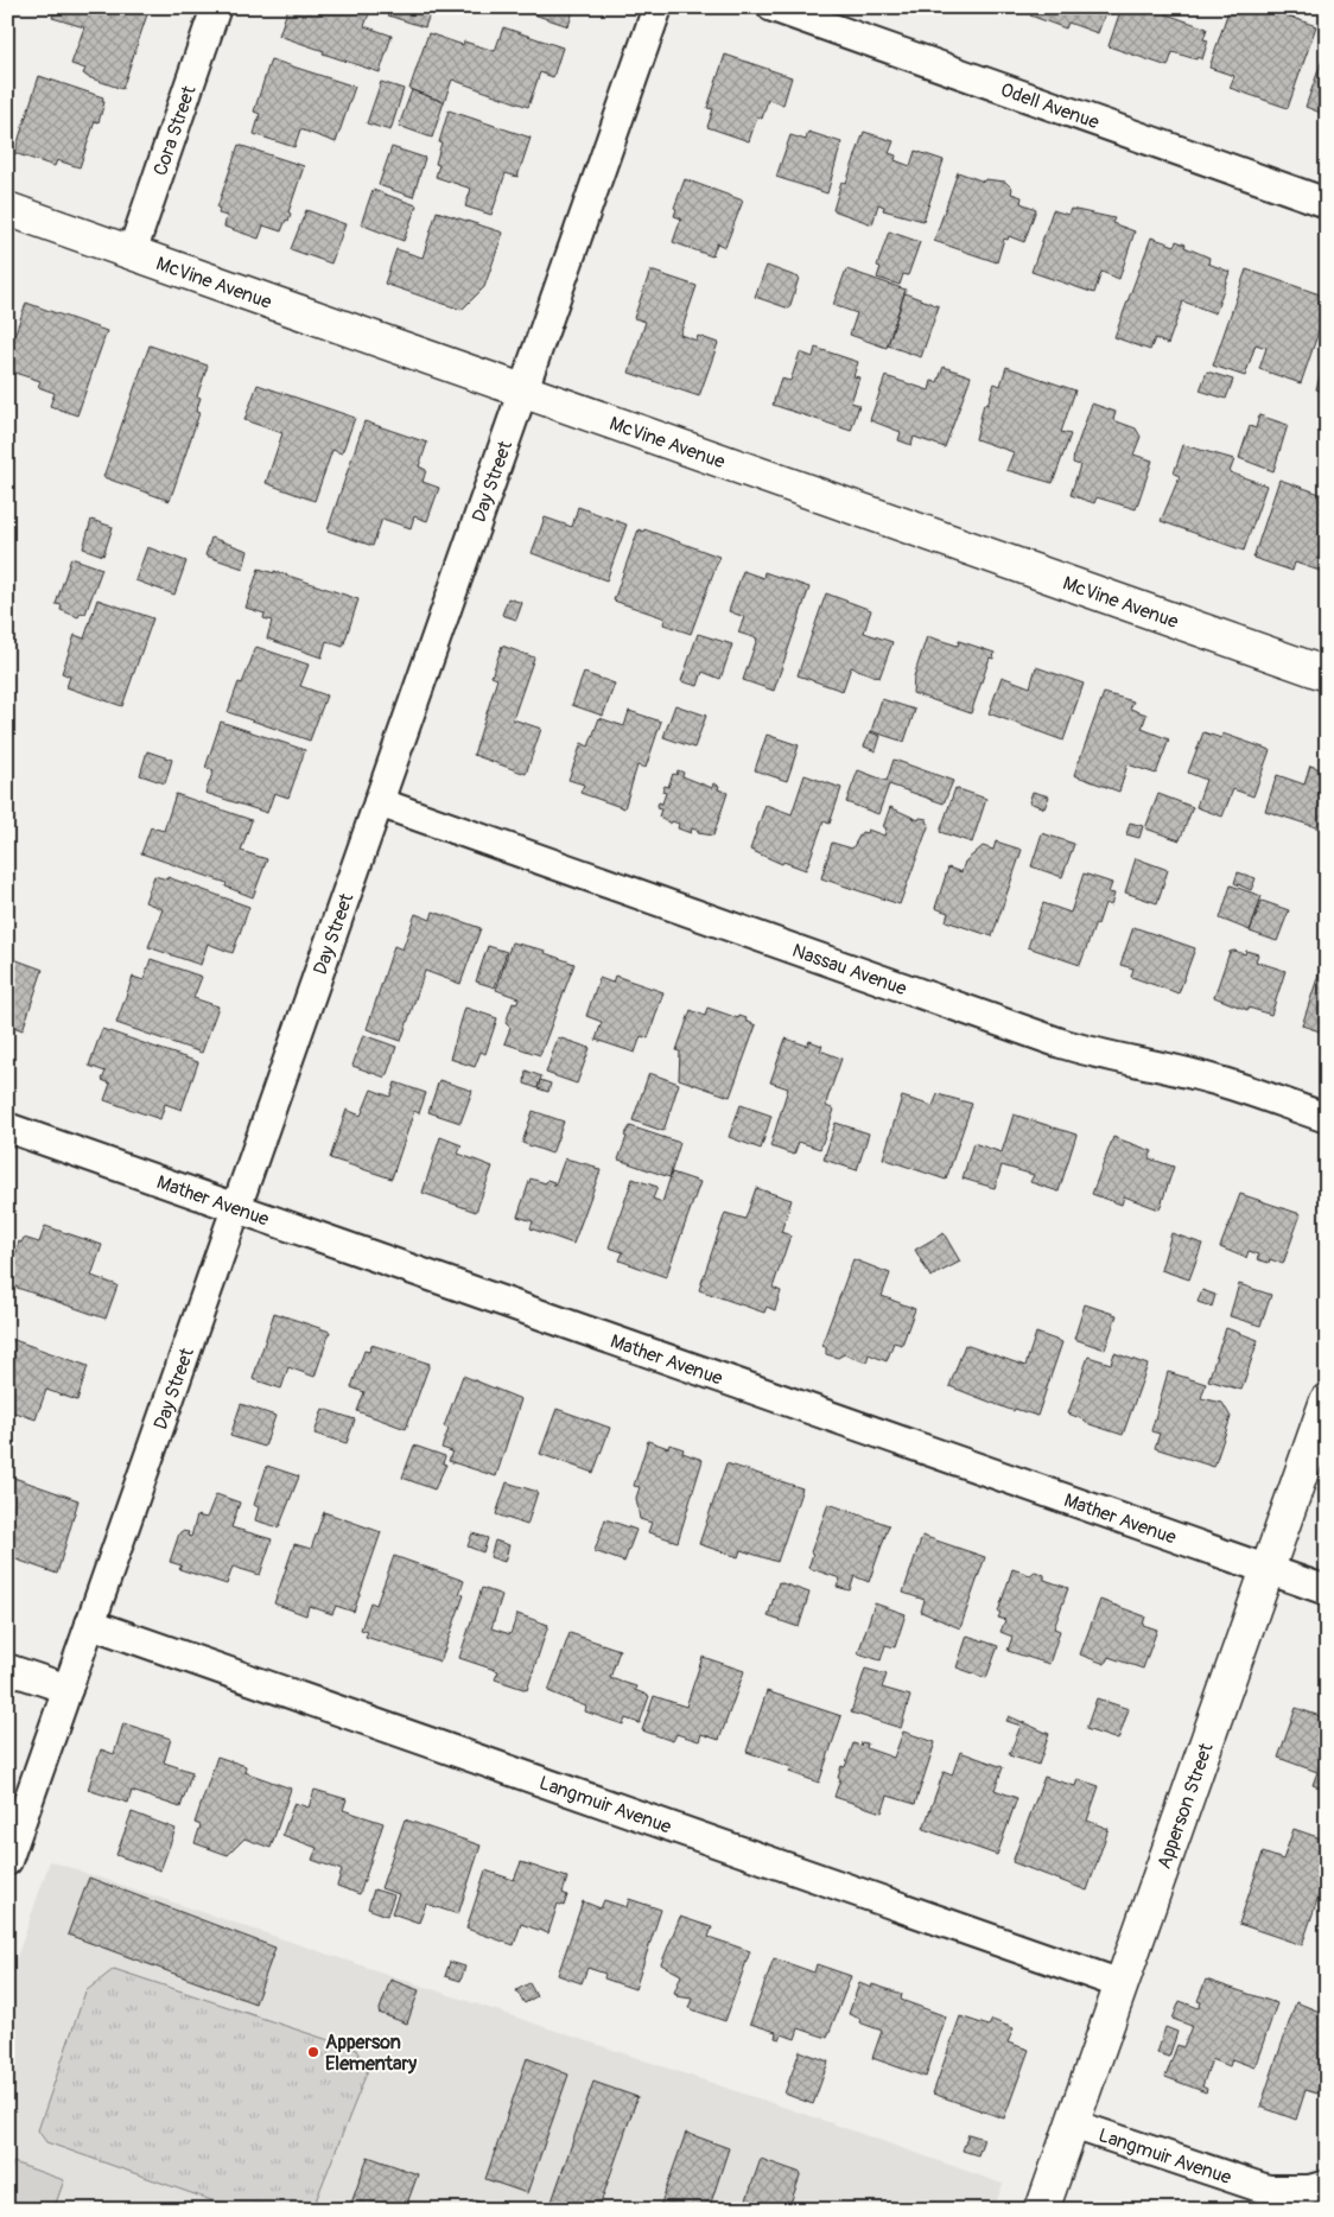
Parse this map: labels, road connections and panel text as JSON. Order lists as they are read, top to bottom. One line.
{"streets":{"street":["Odell Avenue","Cora Street","McVine Avenue","Day Street","Nassau Avenue","Mather Avenue","Langmuir Avenue","Apperson Street"]},"crossings":[["Cora Street","McVine Avenue"],["McVine Avenue","Day Street"],["Day Street","Nassau Avenue"],["Day Street","Mather Avenue"],["Day Street","Langmuir Avenue"],["Mather Avenue","Apperson Street"],["Langmuir Avenue","Apperson Street"]],"places":["Apperson Elementary"]}
